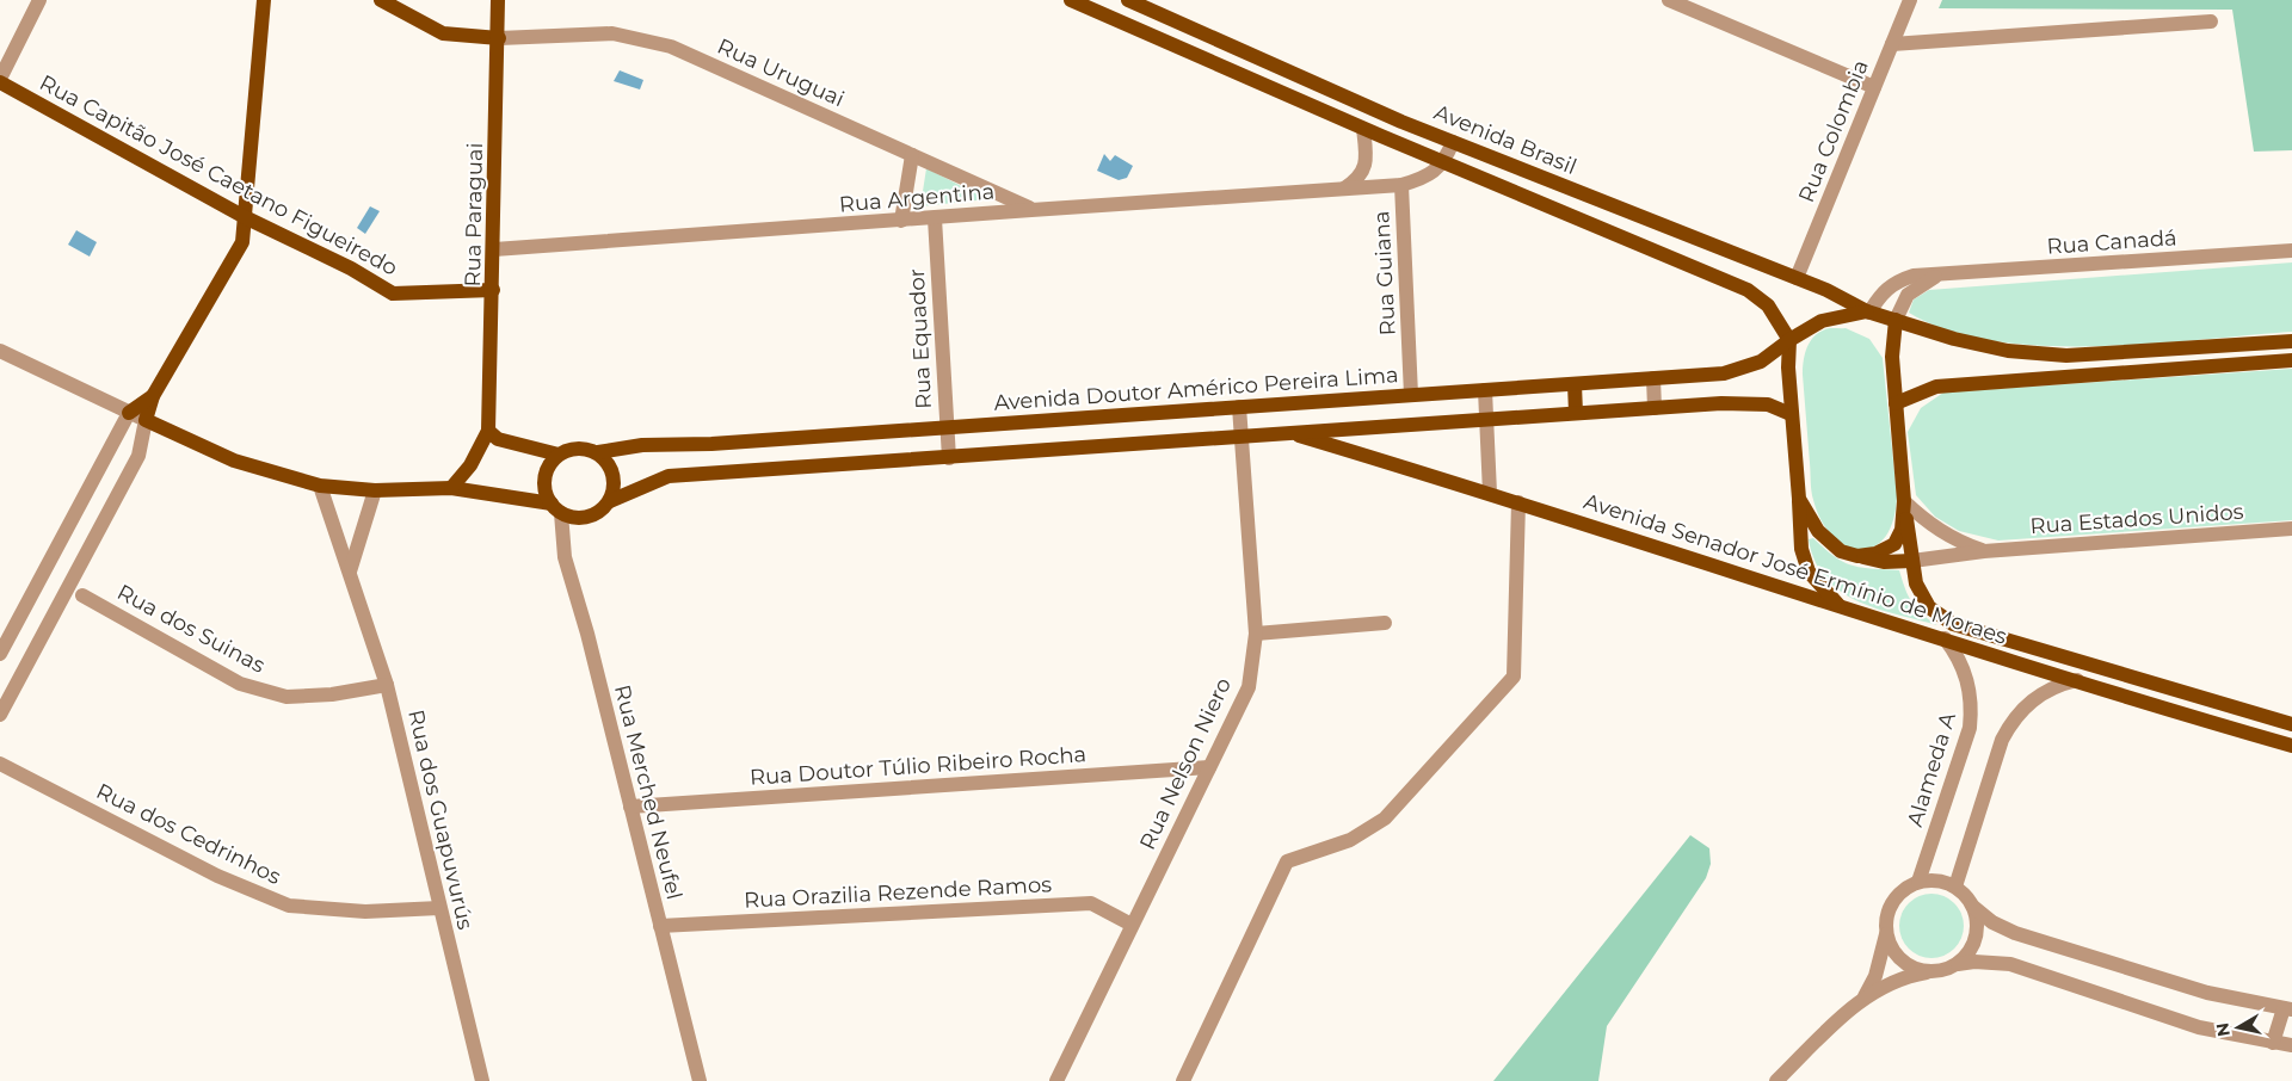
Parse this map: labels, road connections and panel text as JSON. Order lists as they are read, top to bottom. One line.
{"streets":{"main road":["Avenida Brasil","Rua Capitão José Caetano Figueiredo","Rua Paraguai","Avenida Doutor Américo Pereira Lima","Avenida Senador José Ermínio de Moraes"],"street":["Rua Uruguai","Rua Colombia","Rua Argentina","Rua Canadá","Rua Guiana","Rua Equador","Rua Estados Unidos","Rua dos Suinas","Rua Nelson Niero","Rua Doutor Túlio Ribeiro Rocha","Alameda A","Rua Merched Neufel","Rua dos Guapuvurús","Rua dos Cedrinhos","Rua Orazilia Rezende Ramos"]},"crossings":[["Rua Uruguai","Rua Argentina"],["Rua Uruguai","Rua Paraguai"],["Rua Colombia","Avenida Brasil"],["Avenida Brasil","Rua Argentina"],["Avenida Brasil","Rua Canadá"],["Avenida Brasil","Avenida Doutor Américo Pereira Lima"],["Rua Capitão José Caetano Figueiredo","Rua Paraguai"],["Rua Argentina","Rua Paraguai"],["Rua Argentina","Rua Guiana"],["Rua Argentina","Rua Equador"],["Rua Canadá","Avenida Doutor Américo Pereira Lima"],["Rua Guiana","Avenida Doutor Américo Pereira Lima"],["Rua Equador","Avenida Doutor Américo Pereira Lima"],["Avenida Doutor Américo Pereira Lima","Rua Nelson Niero"],["Avenida Doutor Américo Pereira Lima","Rua Merched Neufel"],["Rua Estados Unidos","Avenida Senador José Ermínio de Moraes"],["Avenida Senador José Ermínio de Moraes","Alameda A"],["Rua dos Suinas","Rua dos Guapuvurús"],["Rua Nelson Niero","Rua Doutor Túlio Ribeiro Rocha"],["Rua Nelson Niero","Rua Orazilia Rezende Ramos"],["Rua Doutor Túlio Ribeiro Rocha","Rua Merched Neufel"],["Rua Merched Neufel","Rua Orazilia Rezende Ramos"],["Rua dos Guapuvurús","Rua dos Cedrinhos"]],"north":"left"}
